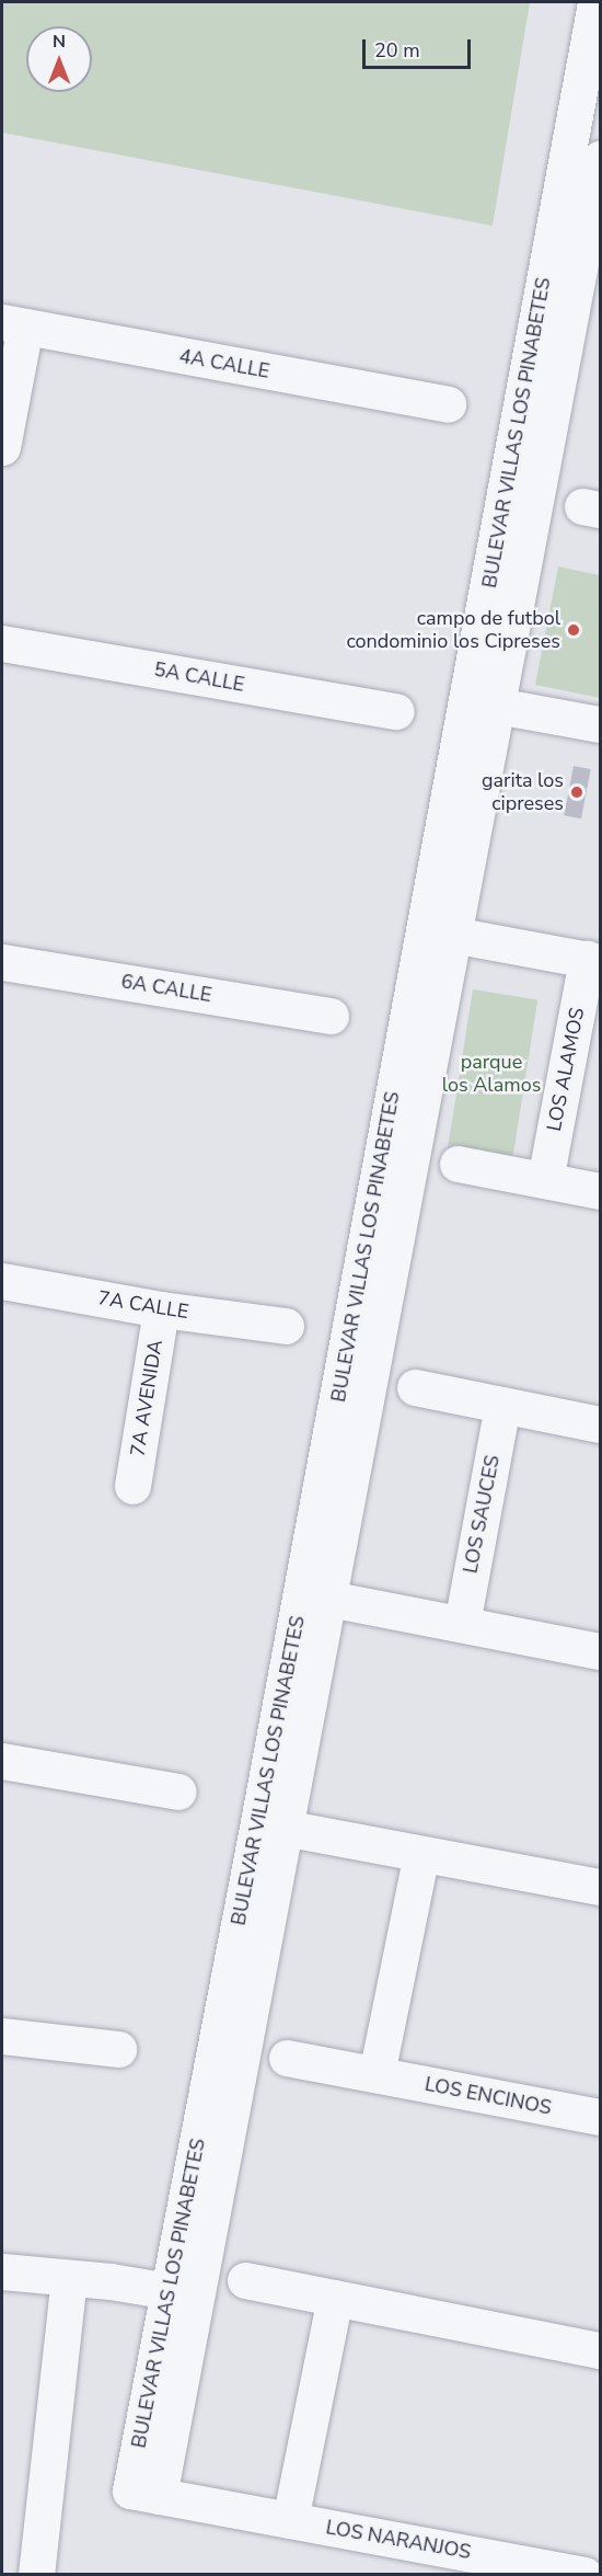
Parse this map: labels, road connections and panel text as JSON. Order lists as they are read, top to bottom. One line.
{"streets":{"street":["4A CALLE","BULEVAR VILLAS LOS PINABETES","5A CALLE","6A CALLE","LOS ALAMOS","7A CALLE","7A AVENIDA","LOS SAUCES","LOS ENCINOS","LOS NARANJOS"]},"crossings":[["BULEVAR VILLAS LOS PINABETES","LOS ALAMOS"],["BULEVAR VILLAS LOS PINABETES","LOS NARANJOS"],["7A CALLE","7A AVENIDA"]],"parks":["parque los Alamos"],"places":["campo de futbol condominio los Cipreses","garita los cipreses"],"scale_bar":"20 m","north":"top"}
